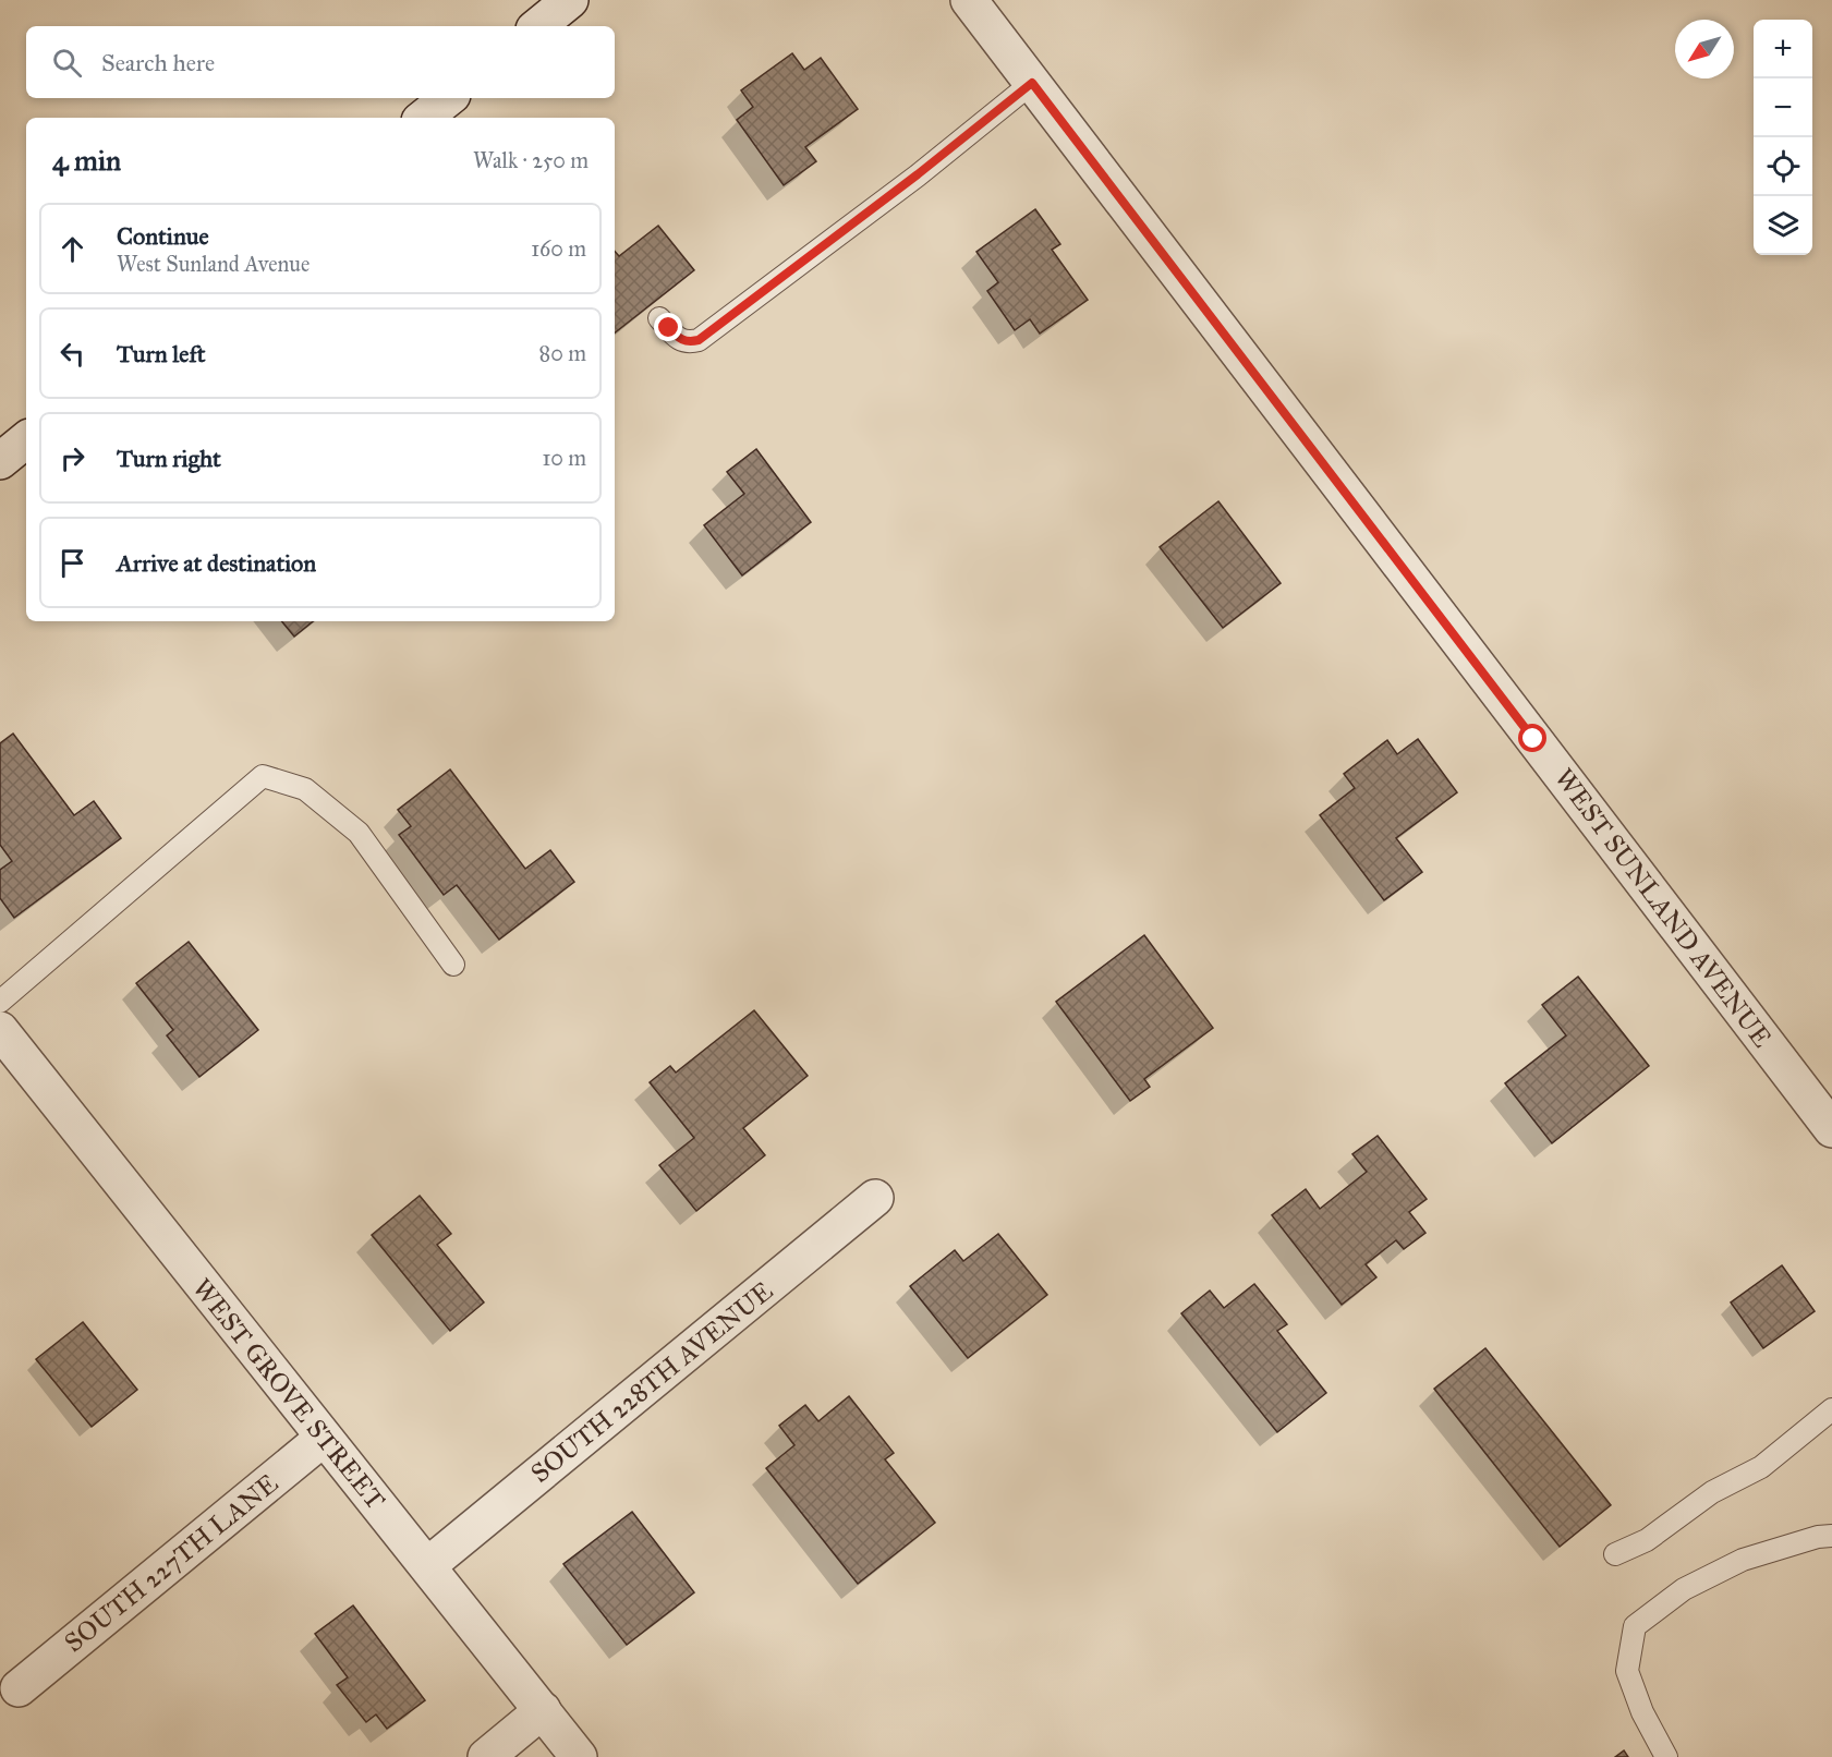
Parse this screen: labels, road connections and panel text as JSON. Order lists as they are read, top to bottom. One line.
{"streets":{"street":["WEST SUNLAND AVENUE","SOUTH 228TH AVENUE","WEST GROVE STREET","SOUTH 227TH LANE"]},"crossings":[["SOUTH 228TH AVENUE","WEST GROVE STREET"],["WEST GROVE STREET","SOUTH 227TH LANE"]],"north":"bottom left","page":{"map_buttons":["+","−"],"search":"Search here","heading":["4 min","Walk · 250 m"],"list":[["Continue","West Sunland Avenue","160 m"],["Turn left","80 m"],["Turn right","10 m"],"Arrive at destination"]}}
